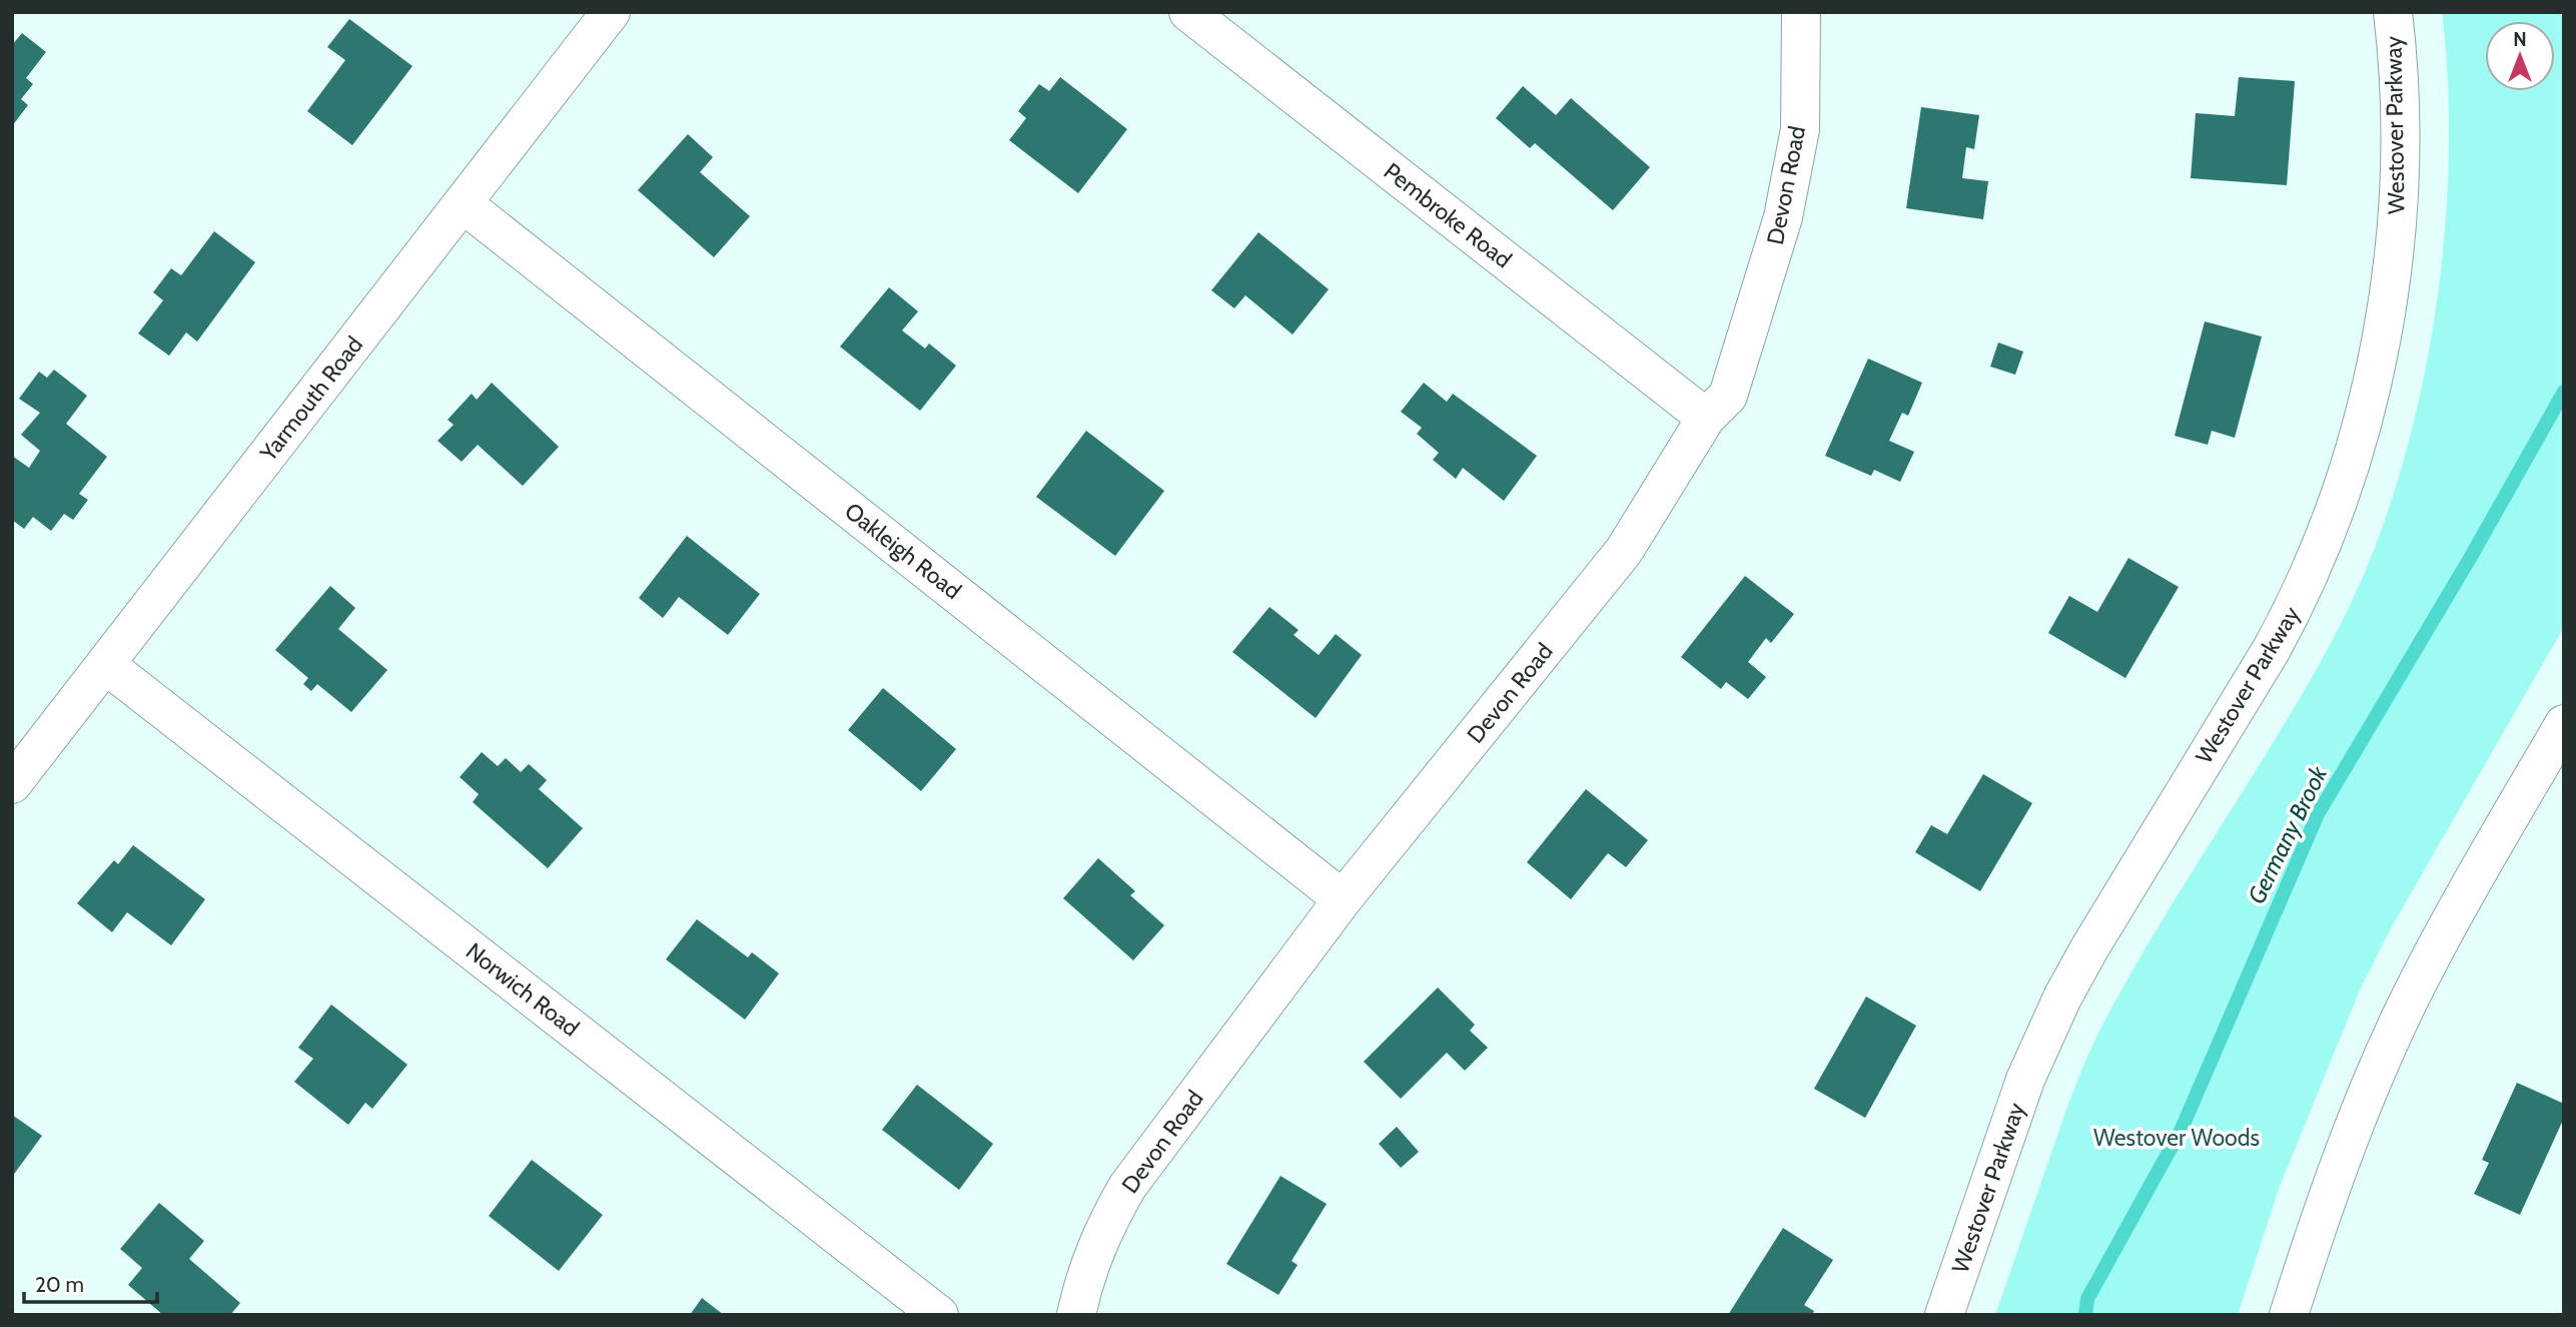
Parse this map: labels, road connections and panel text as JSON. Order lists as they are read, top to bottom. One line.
{"streets":{"street":["Westover Parkway","Devon Road","Pembroke Road","Yarmouth Road","Oakleigh Road","Norwich Road"]},"crossings":[["Devon Road","Pembroke Road"],["Devon Road","Oakleigh Road"],["Yarmouth Road","Oakleigh Road"],["Yarmouth Road","Norwich Road"]],"water":["Germany Brook"],"parks":["Westover Woods"],"scale_bar":"20 m","north":"top"}
